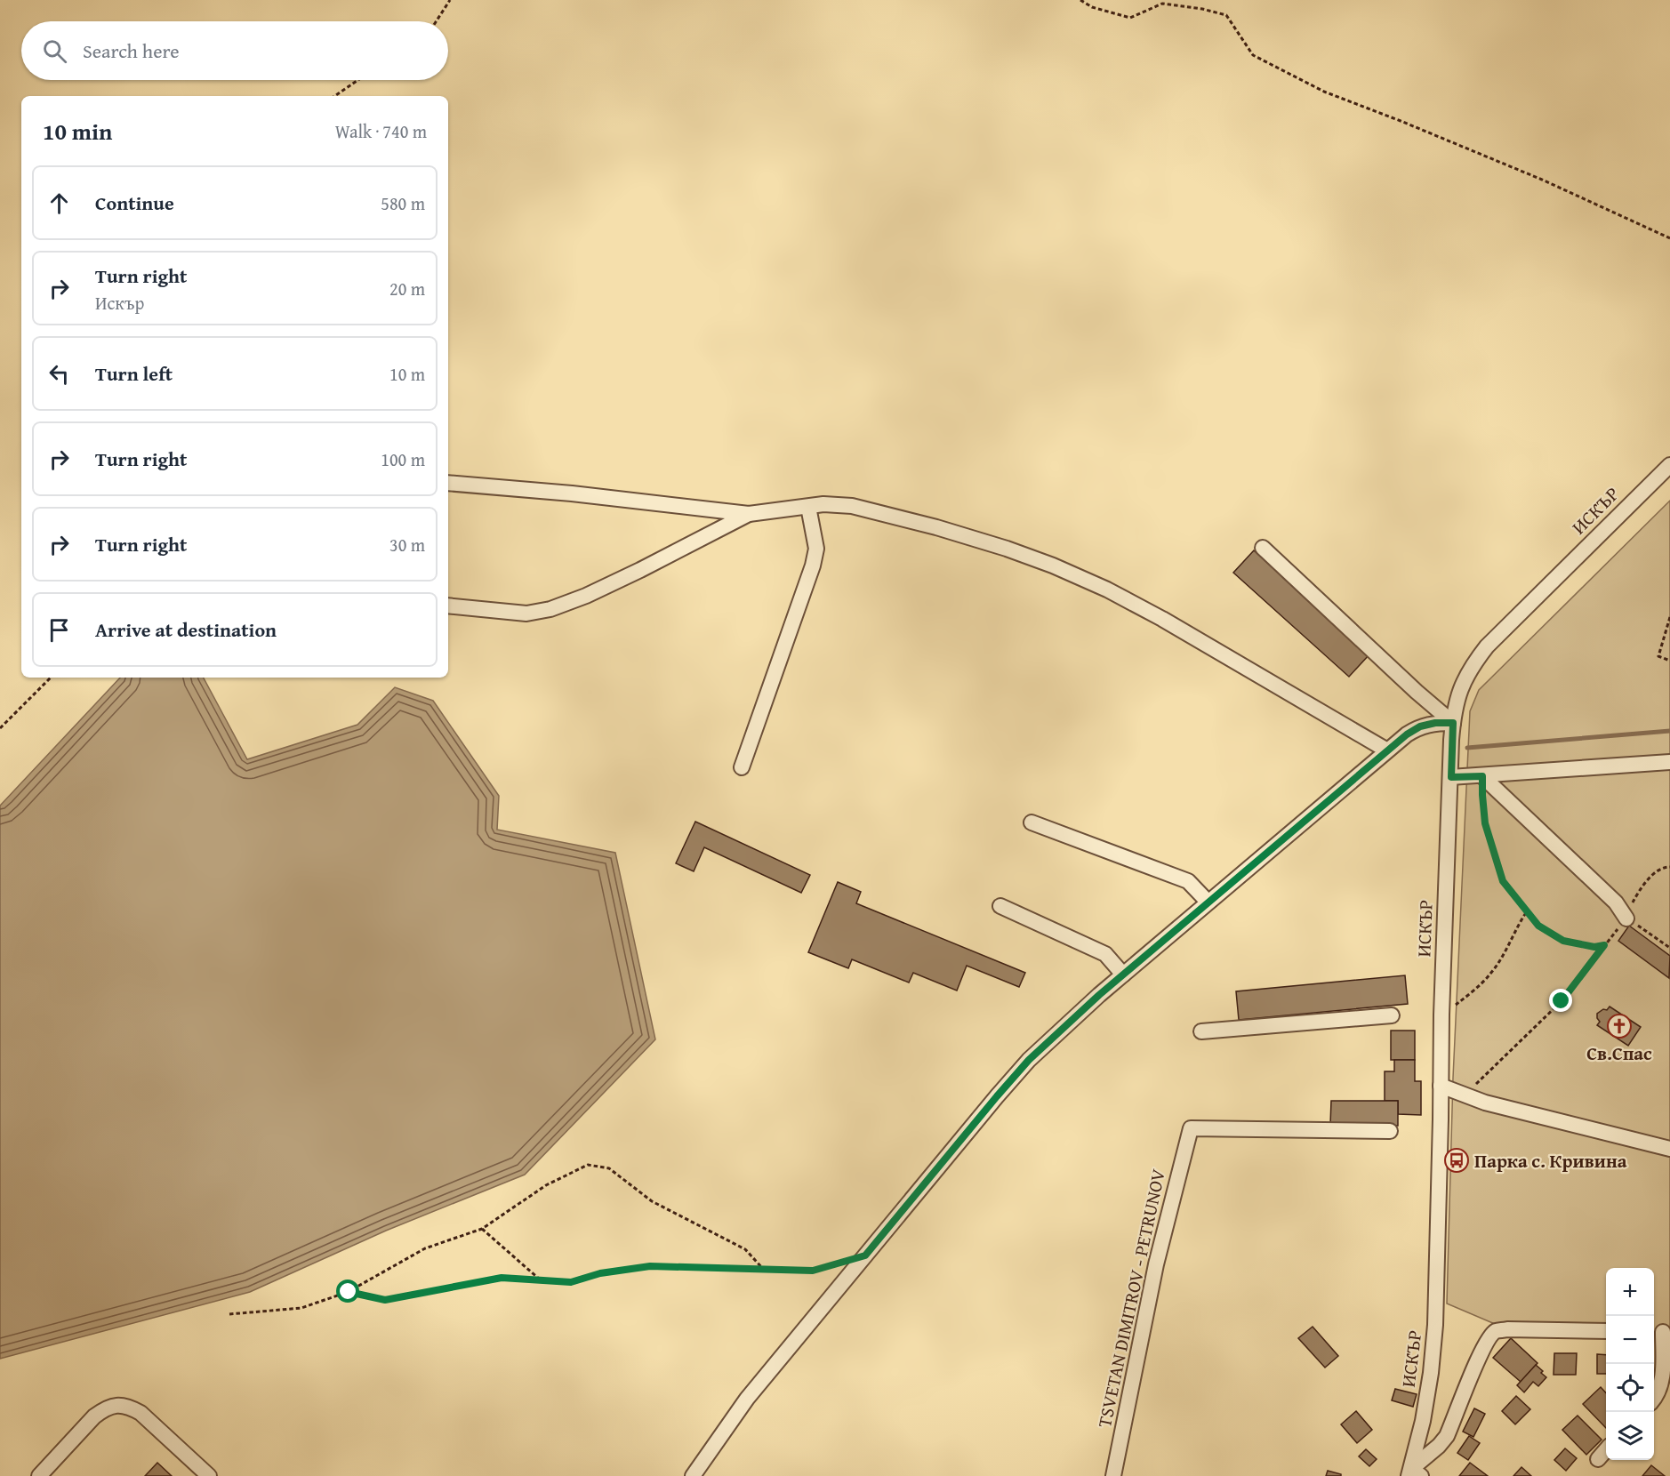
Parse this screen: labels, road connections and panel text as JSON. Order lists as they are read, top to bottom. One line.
{"streets":{"street":["ИСКЪР","TSVETAN DIMITROV - PETRUNOV"]},"places":{"church":["Св.Спас"],"bus stop":["Парка с. Кривина"]},"page":{"search":"Search here","heading":["10 min","Walk · 740 m"],"list":[["Continue","580 m"],["Turn right","Искър","20 m"],["Turn left","10 m"],["Turn right","100 m"],["Turn right","30 m"],"Arrive at destination"],"map_buttons":["+","−"]}}
